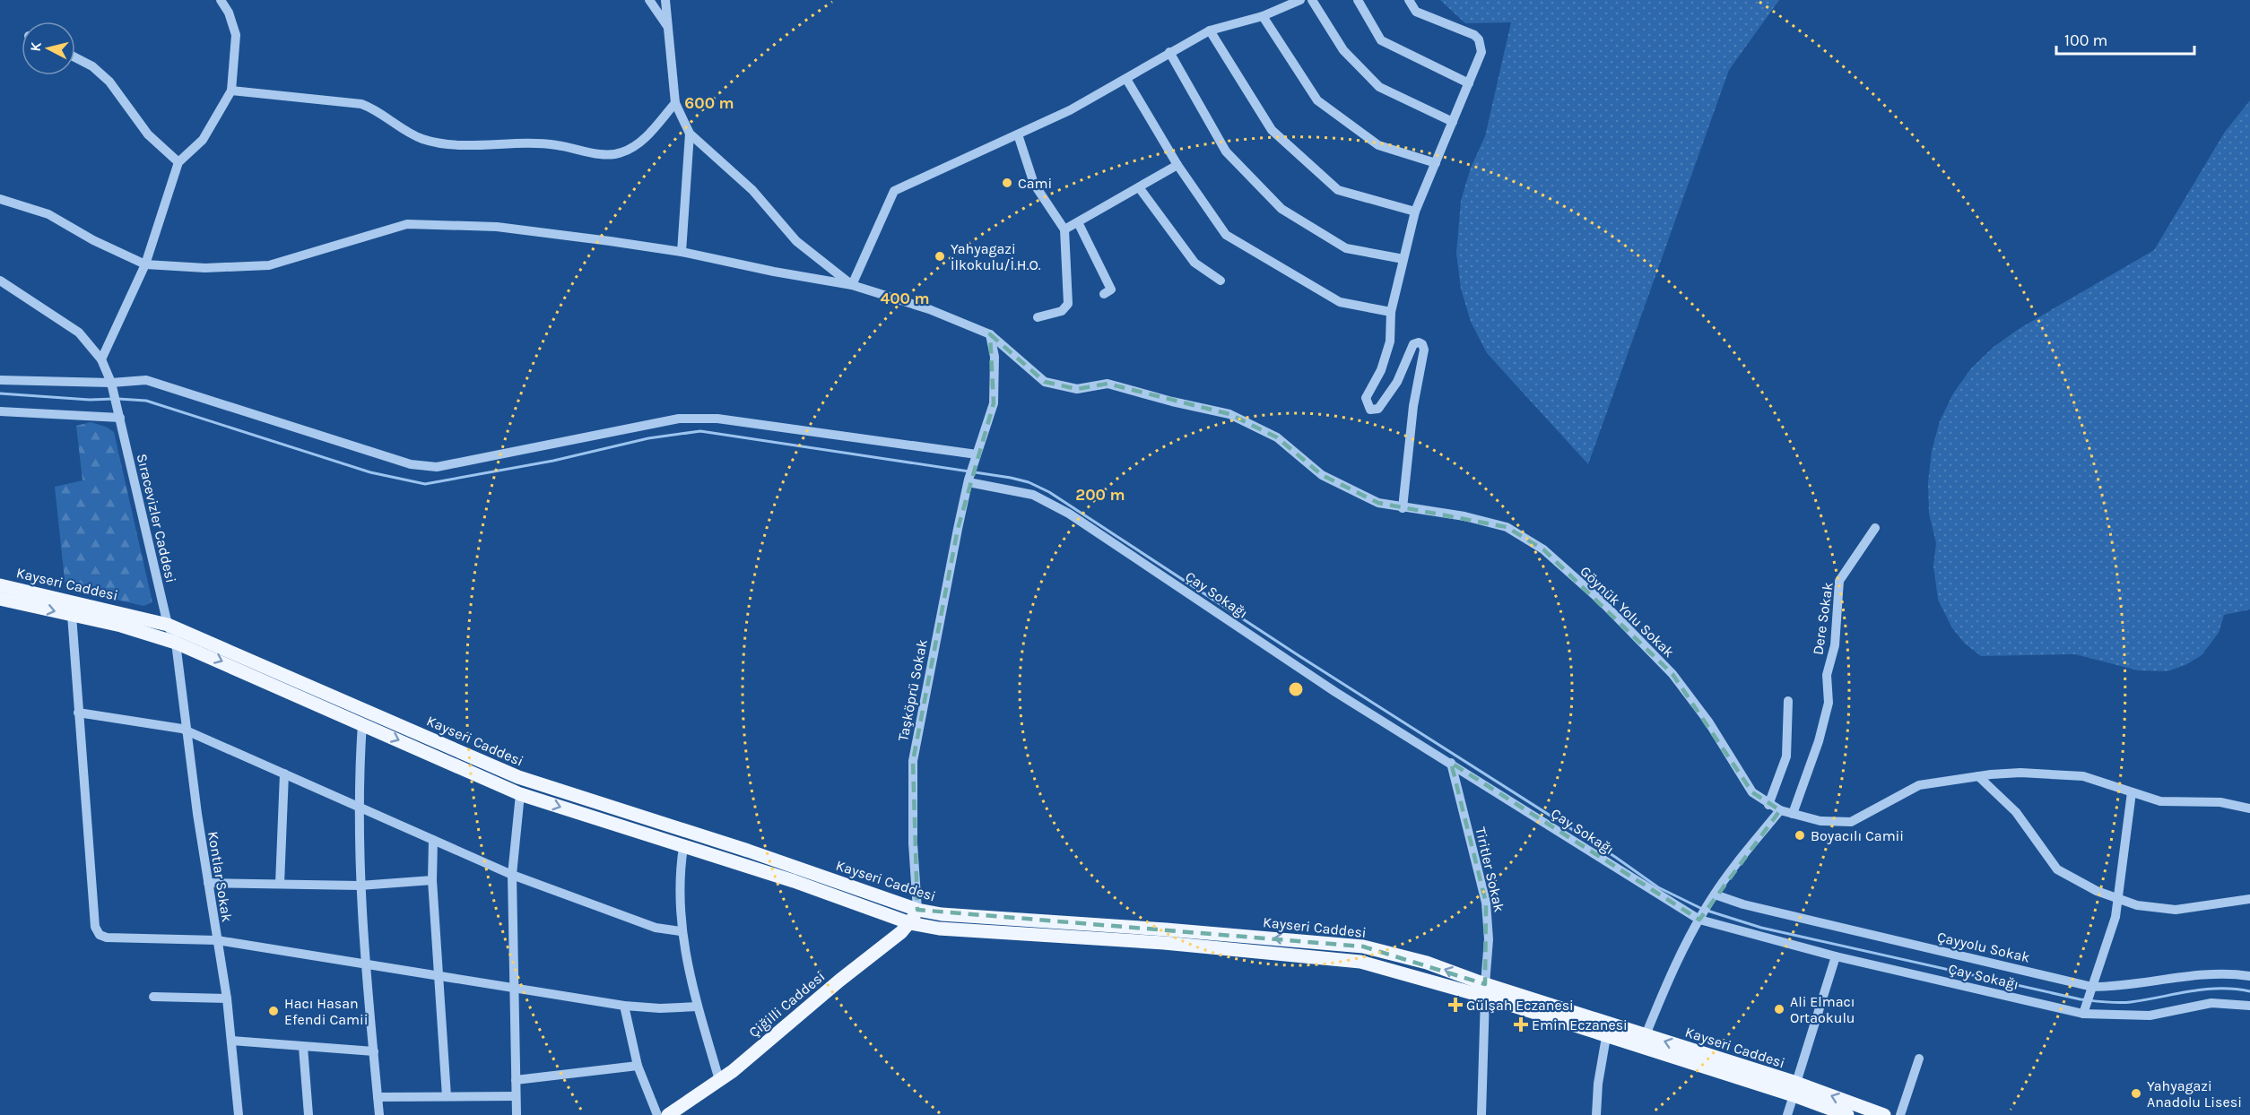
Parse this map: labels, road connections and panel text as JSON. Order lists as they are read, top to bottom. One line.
{"streets":{"main road":["Kayseri Caddesi","Çiğilli Caddesi"],"street":["Sıracevizler Caddesi","Çay Sokağı","Göynük Yolu Sokak","Dere Sokak","Taşköprü Sokak","Tiritler Sokak","Kontlar Sokak","Çayyolu Sokak"]},"crossings":[["Sıracevizler Caddesi","Kayseri Caddesi"],["Sıracevizler Caddesi","Kontlar Sokak"],["Kayseri Caddesi","Taşköprü Sokak"],["Kayseri Caddesi","Tiritler Sokak"],["Kayseri Caddesi","Kontlar Sokak"],["Kayseri Caddesi","Çiğilli Caddesi"],["Çay Sokağı","Taşköprü Sokak"],["Çay Sokağı","Tiritler Sokak"],["Göynük Yolu Sokak","Dere Sokak"],["Göynük Yolu Sokak","Taşköprü Sokak"],["Taşköprü Sokak","Çiğilli Caddesi"]],"places":{"other":["Cami","Yahyagazi İlkokulu/İ.H.O.","Boyacılı Camii","Ali Elmacı Ortaokulu","Hacı Hasan Efendi Camii","Yahyagazi Anadolu Lisesi"],"health":["Gülşah Eczanesi","Emin Eczanesi"]},"scale_bar":"100 m","north":"left","rings":["600 m","400 m","200 m"]}
